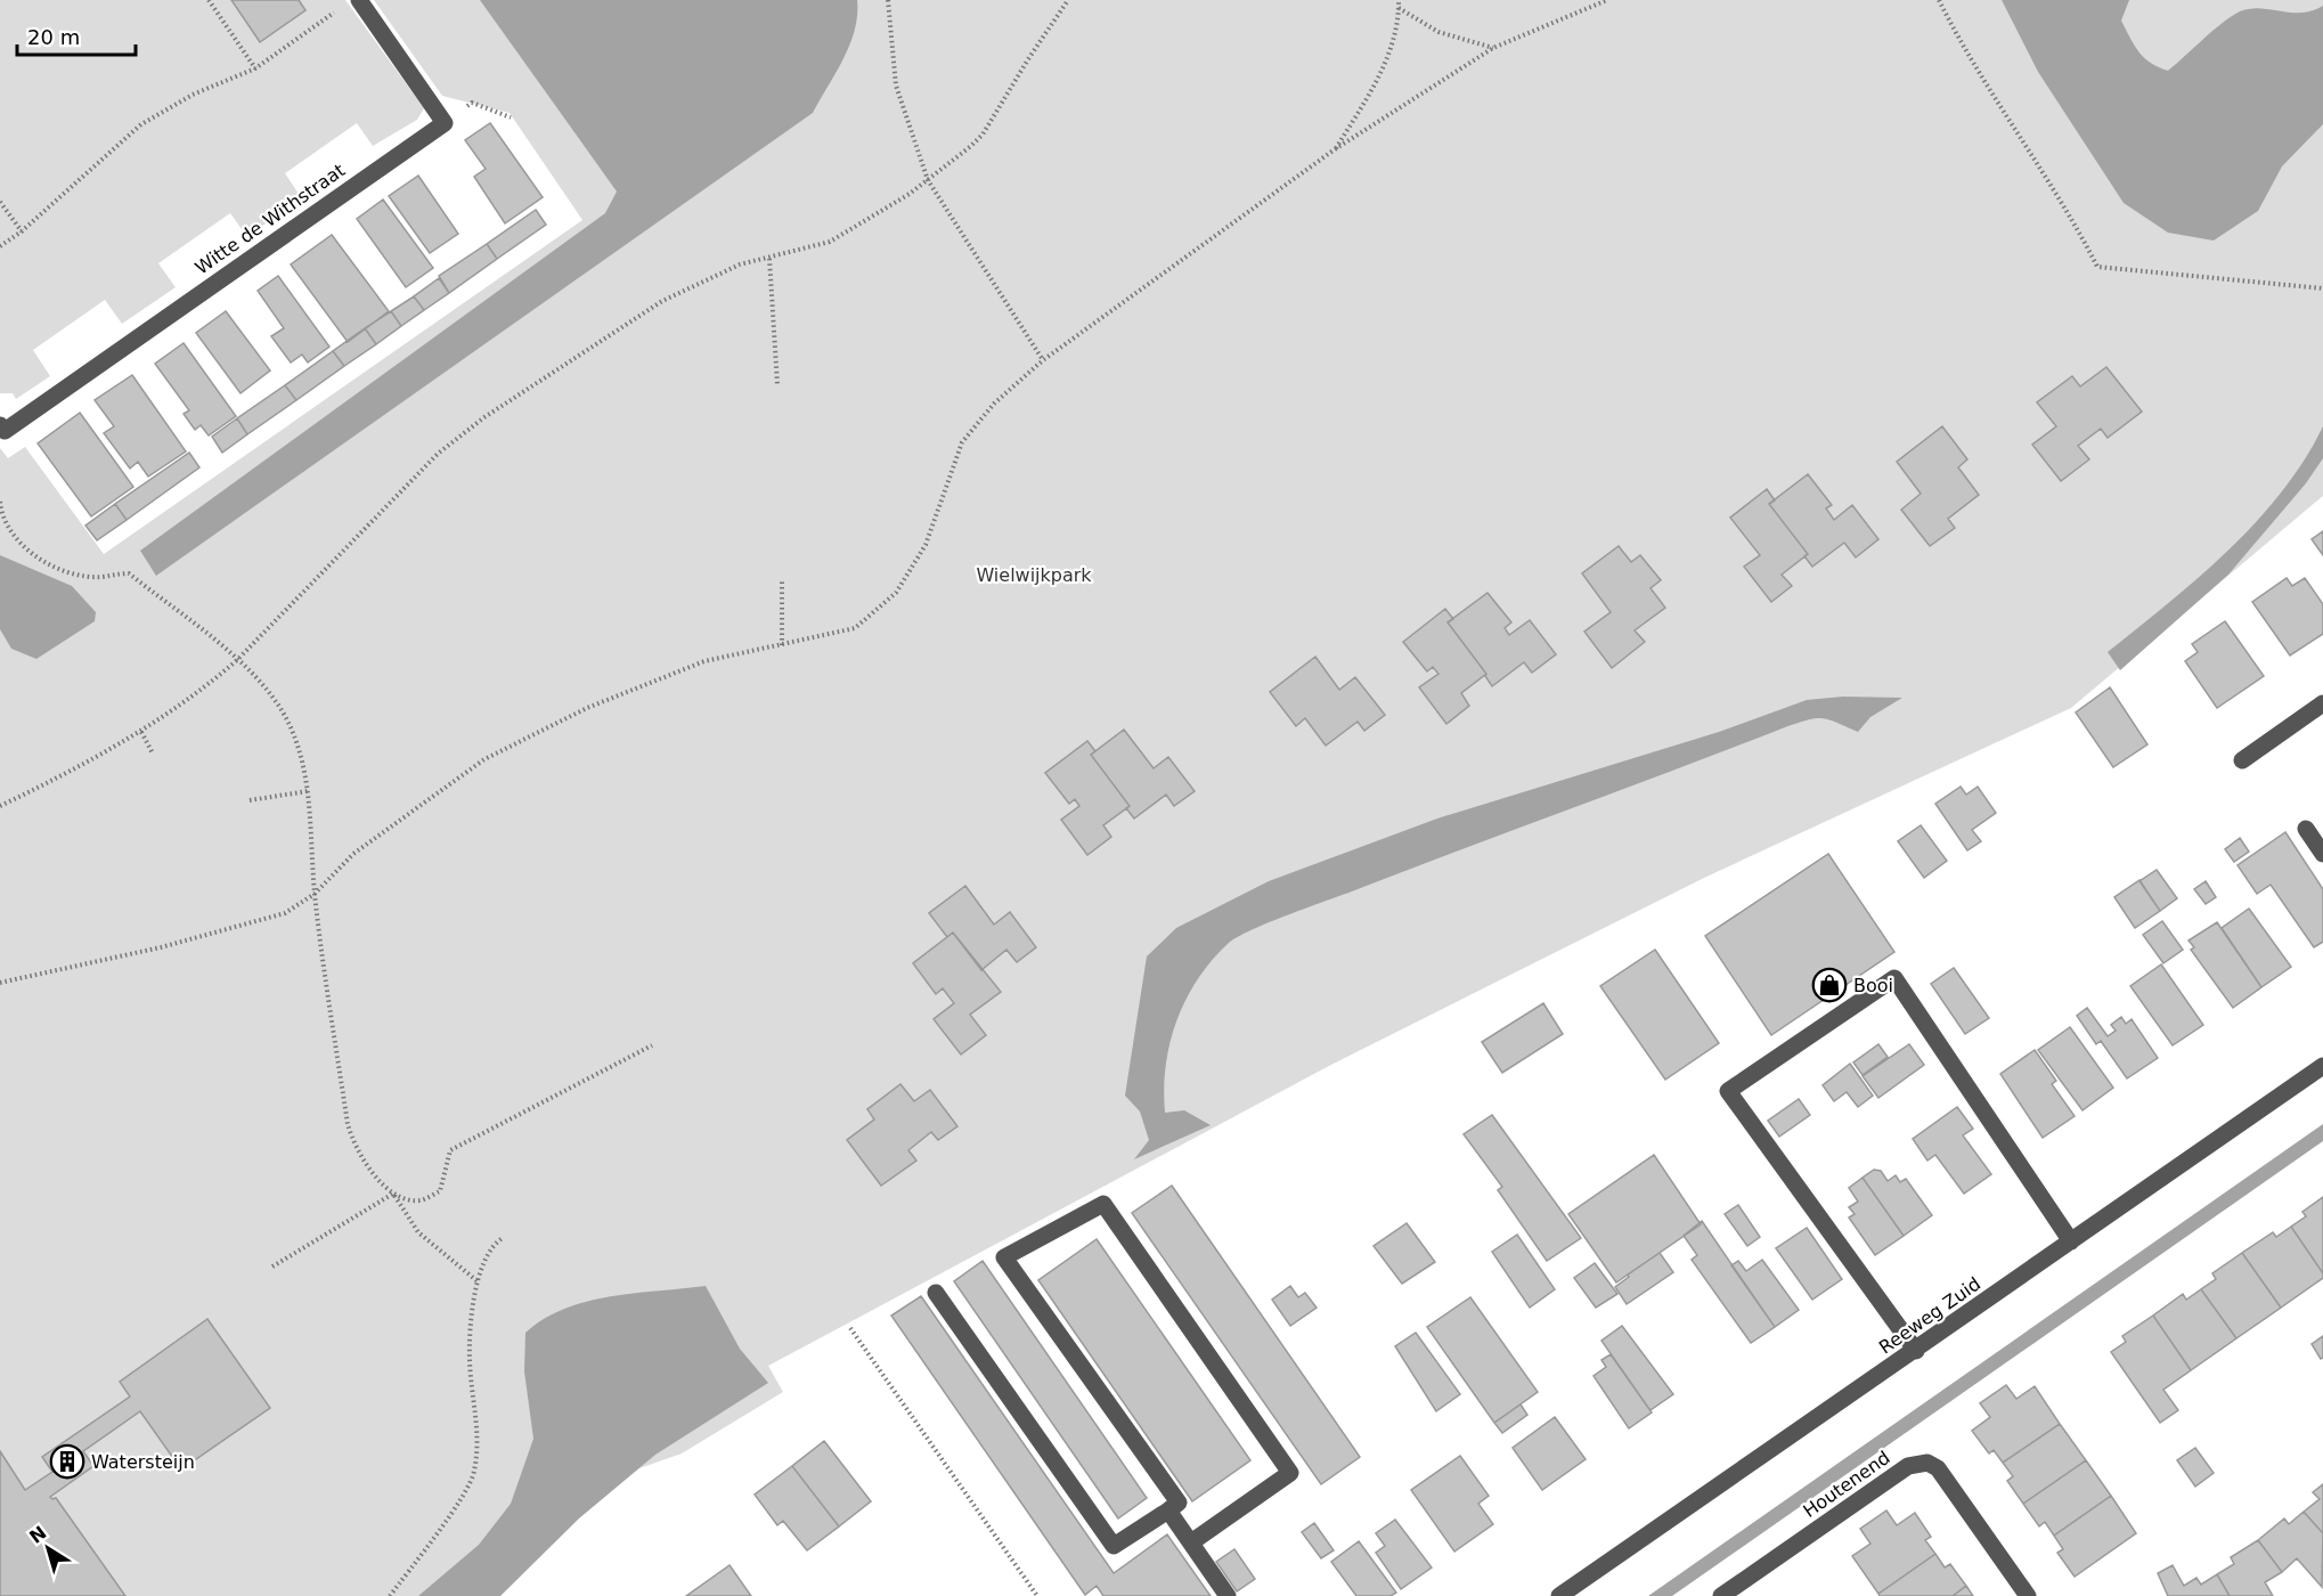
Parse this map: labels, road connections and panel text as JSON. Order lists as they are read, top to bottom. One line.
{"streets":{"street":["Witte de Withstraat","Reeweg Zuid","Houtenend"]},"parks":["Wielwijkpark"],"places":{"shop":["Booi"],"building":["Watersteijn"]},"scale_bar":"20 m","north":"top left"}
